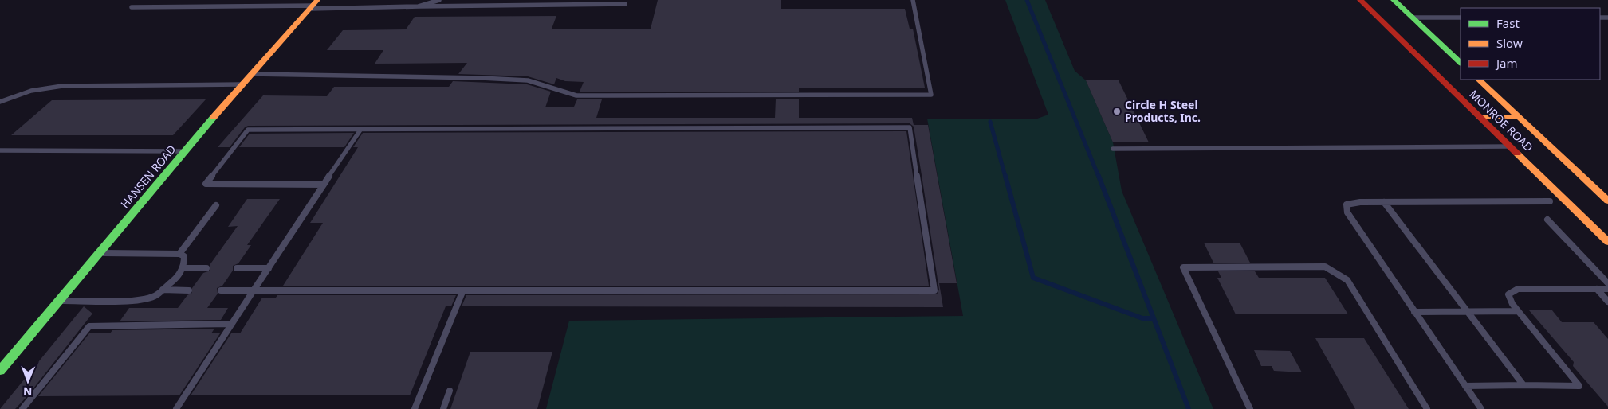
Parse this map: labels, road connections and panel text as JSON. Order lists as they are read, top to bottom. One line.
{"streets":{"main road":["MONROE ROAD","HANSEN ROAD"]},"places":["Circle H Steel Products, Inc."],"legend":["Fast","Slow","Jam"],"north":"bottom"}
